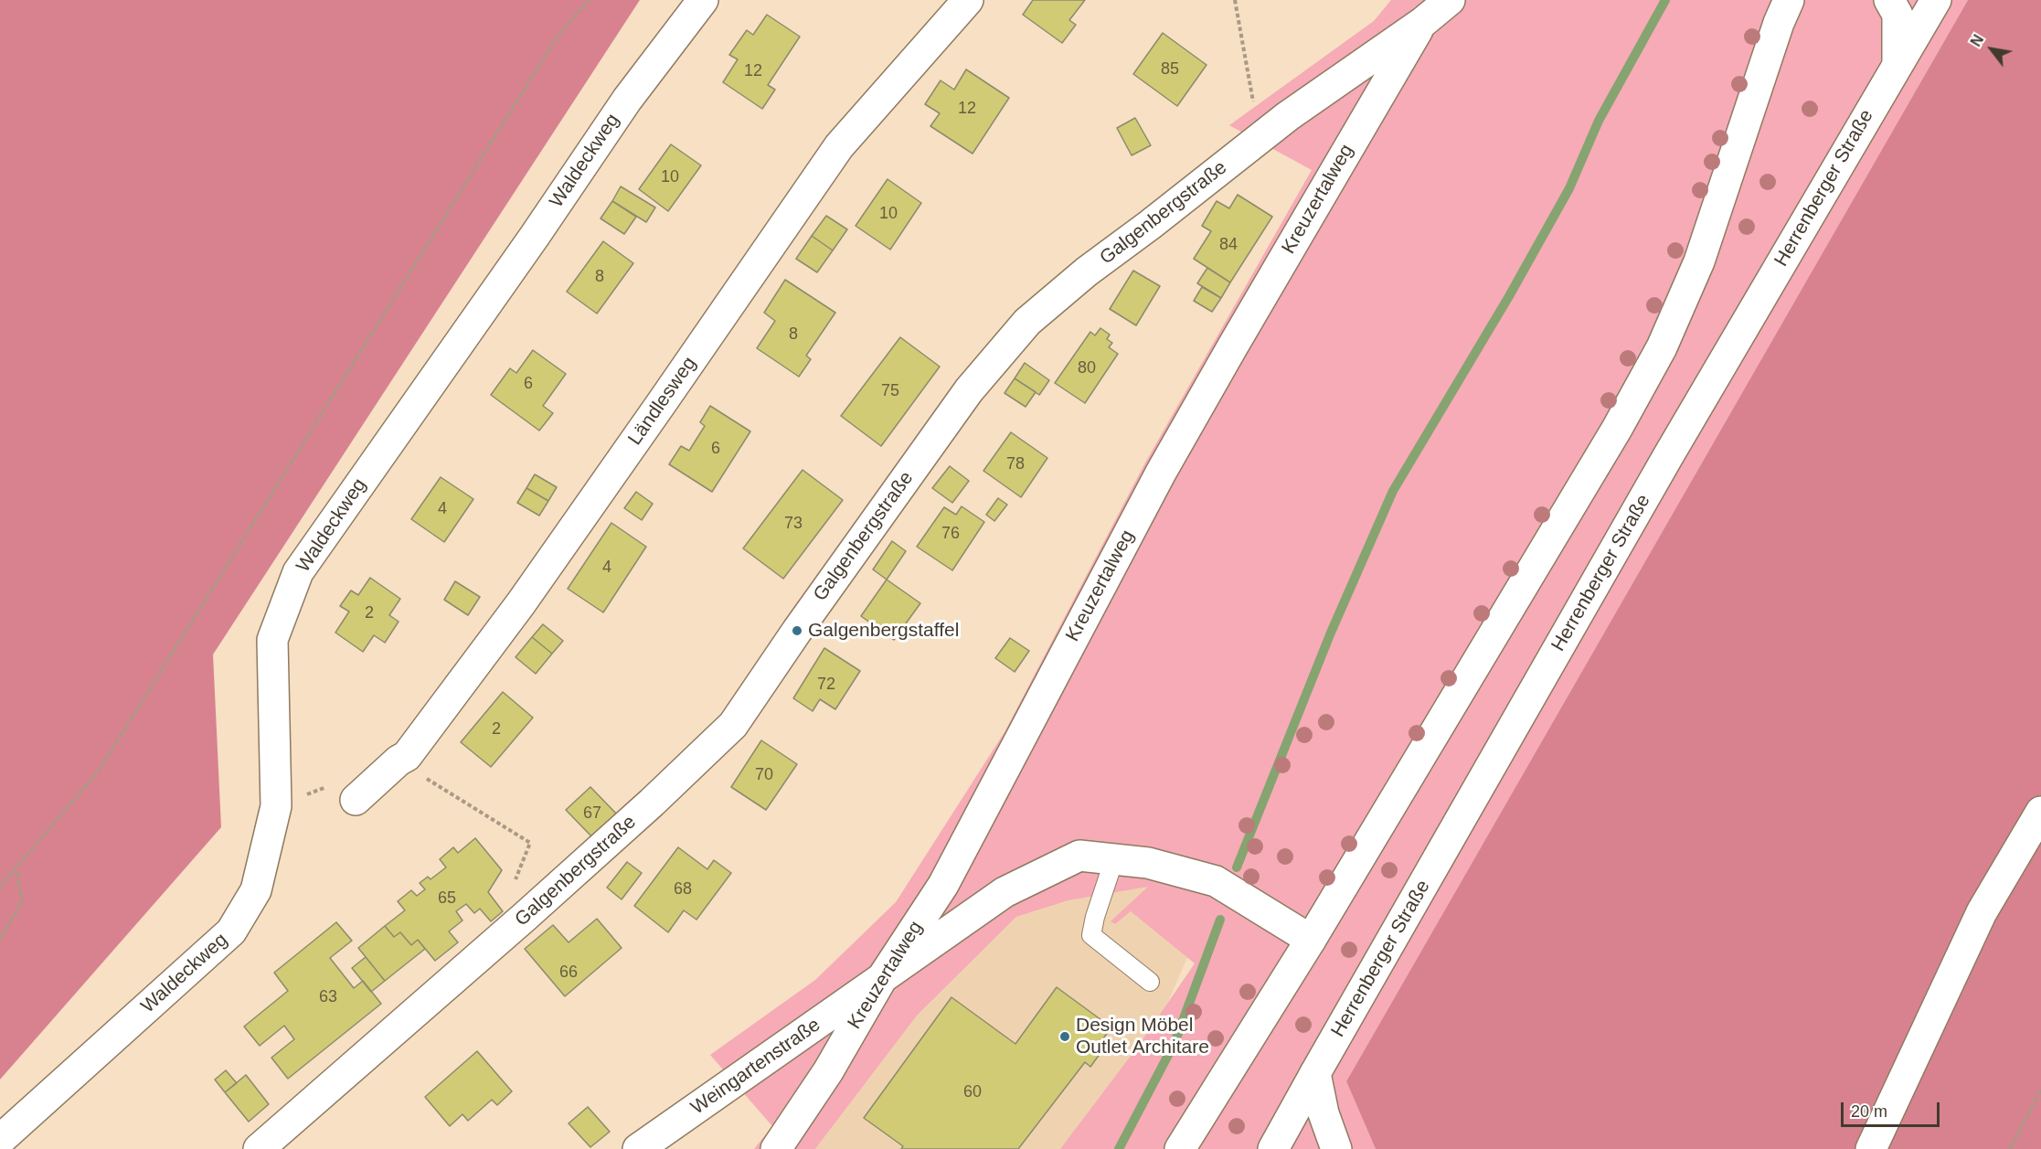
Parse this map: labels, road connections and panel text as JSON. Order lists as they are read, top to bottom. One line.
{"streets":{"street":["Waldeckweg","Herrenberger Straße","Kreuzertalweg","Galgenbergstraße","Ländlesweg","Weingartenstraße"]},"crossings":[["Kreuzertalweg","Galgenbergstraße"],["Kreuzertalweg","Weingartenstraße"]],"places":["Galgenbergstaffel","Design Möbel Outlet Architare"],"house_numbers":["85","12","12","10","10","84","8","8","80","6","75","6","78","4","73","76","4","2","72","2","70","67","68","65","66","63","60"],"scale_bar":"20 m","north":"top left"}
